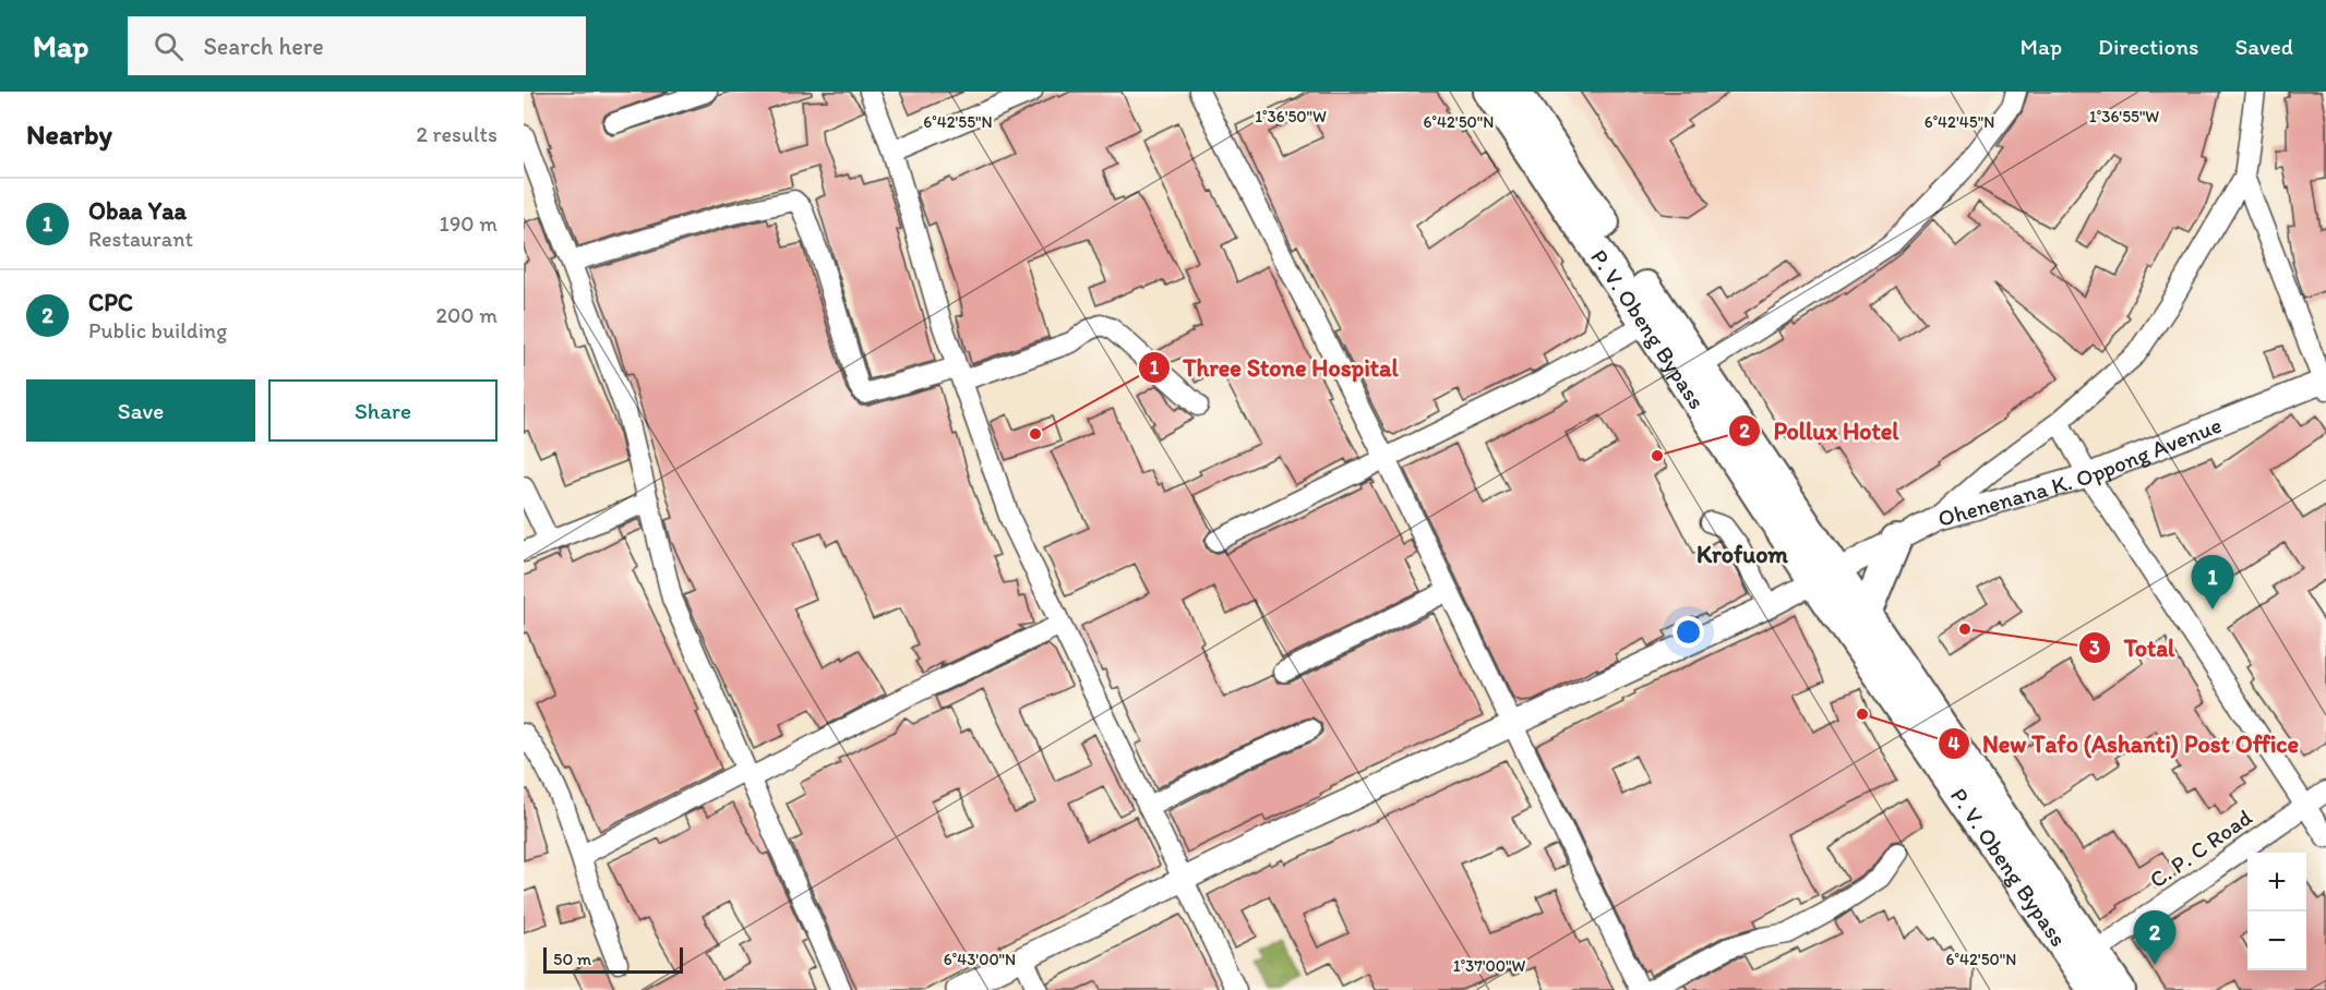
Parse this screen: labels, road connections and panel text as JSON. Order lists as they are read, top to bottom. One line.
{"streets":{"highway":["P. V. Obeng Bypass"],"street":["Ohenenana K. Oppong Avenue","C. P. C Road"]},"crossings":[["P. V. Obeng Bypass","Ohenenana K. Oppong Avenue"],["P. V. Obeng Bypass","C. P. C Road"]],"districts":["Krofuom"],"places":["Three Stone Hospital","Pollux Hotel","Total","New Tafo (Ashanti) Post Office"],"scale_bar":"50 m","page":{"header":"Map","search":"Search here","nav":["Map","Directions","Saved"],"heading":["Nearby","2 results"],"list":[{"mark":"1","name":"Obaa Yaa","note":"Restaurant","value":"190 m"},{"mark":"2","name":"CPC","note":"Public building","value":"200 m"}],"buttons":["Save","Share"],"pins":["1","2"],"map_buttons":["+","−"],"scale":"50 m"},"coordinates":["1°36'55\"W","1°36'50\"W","6°42'55\"N","6°42'50\"N","6°42'45\"N","6°43'00\"N","1°37'00\"W"]}
